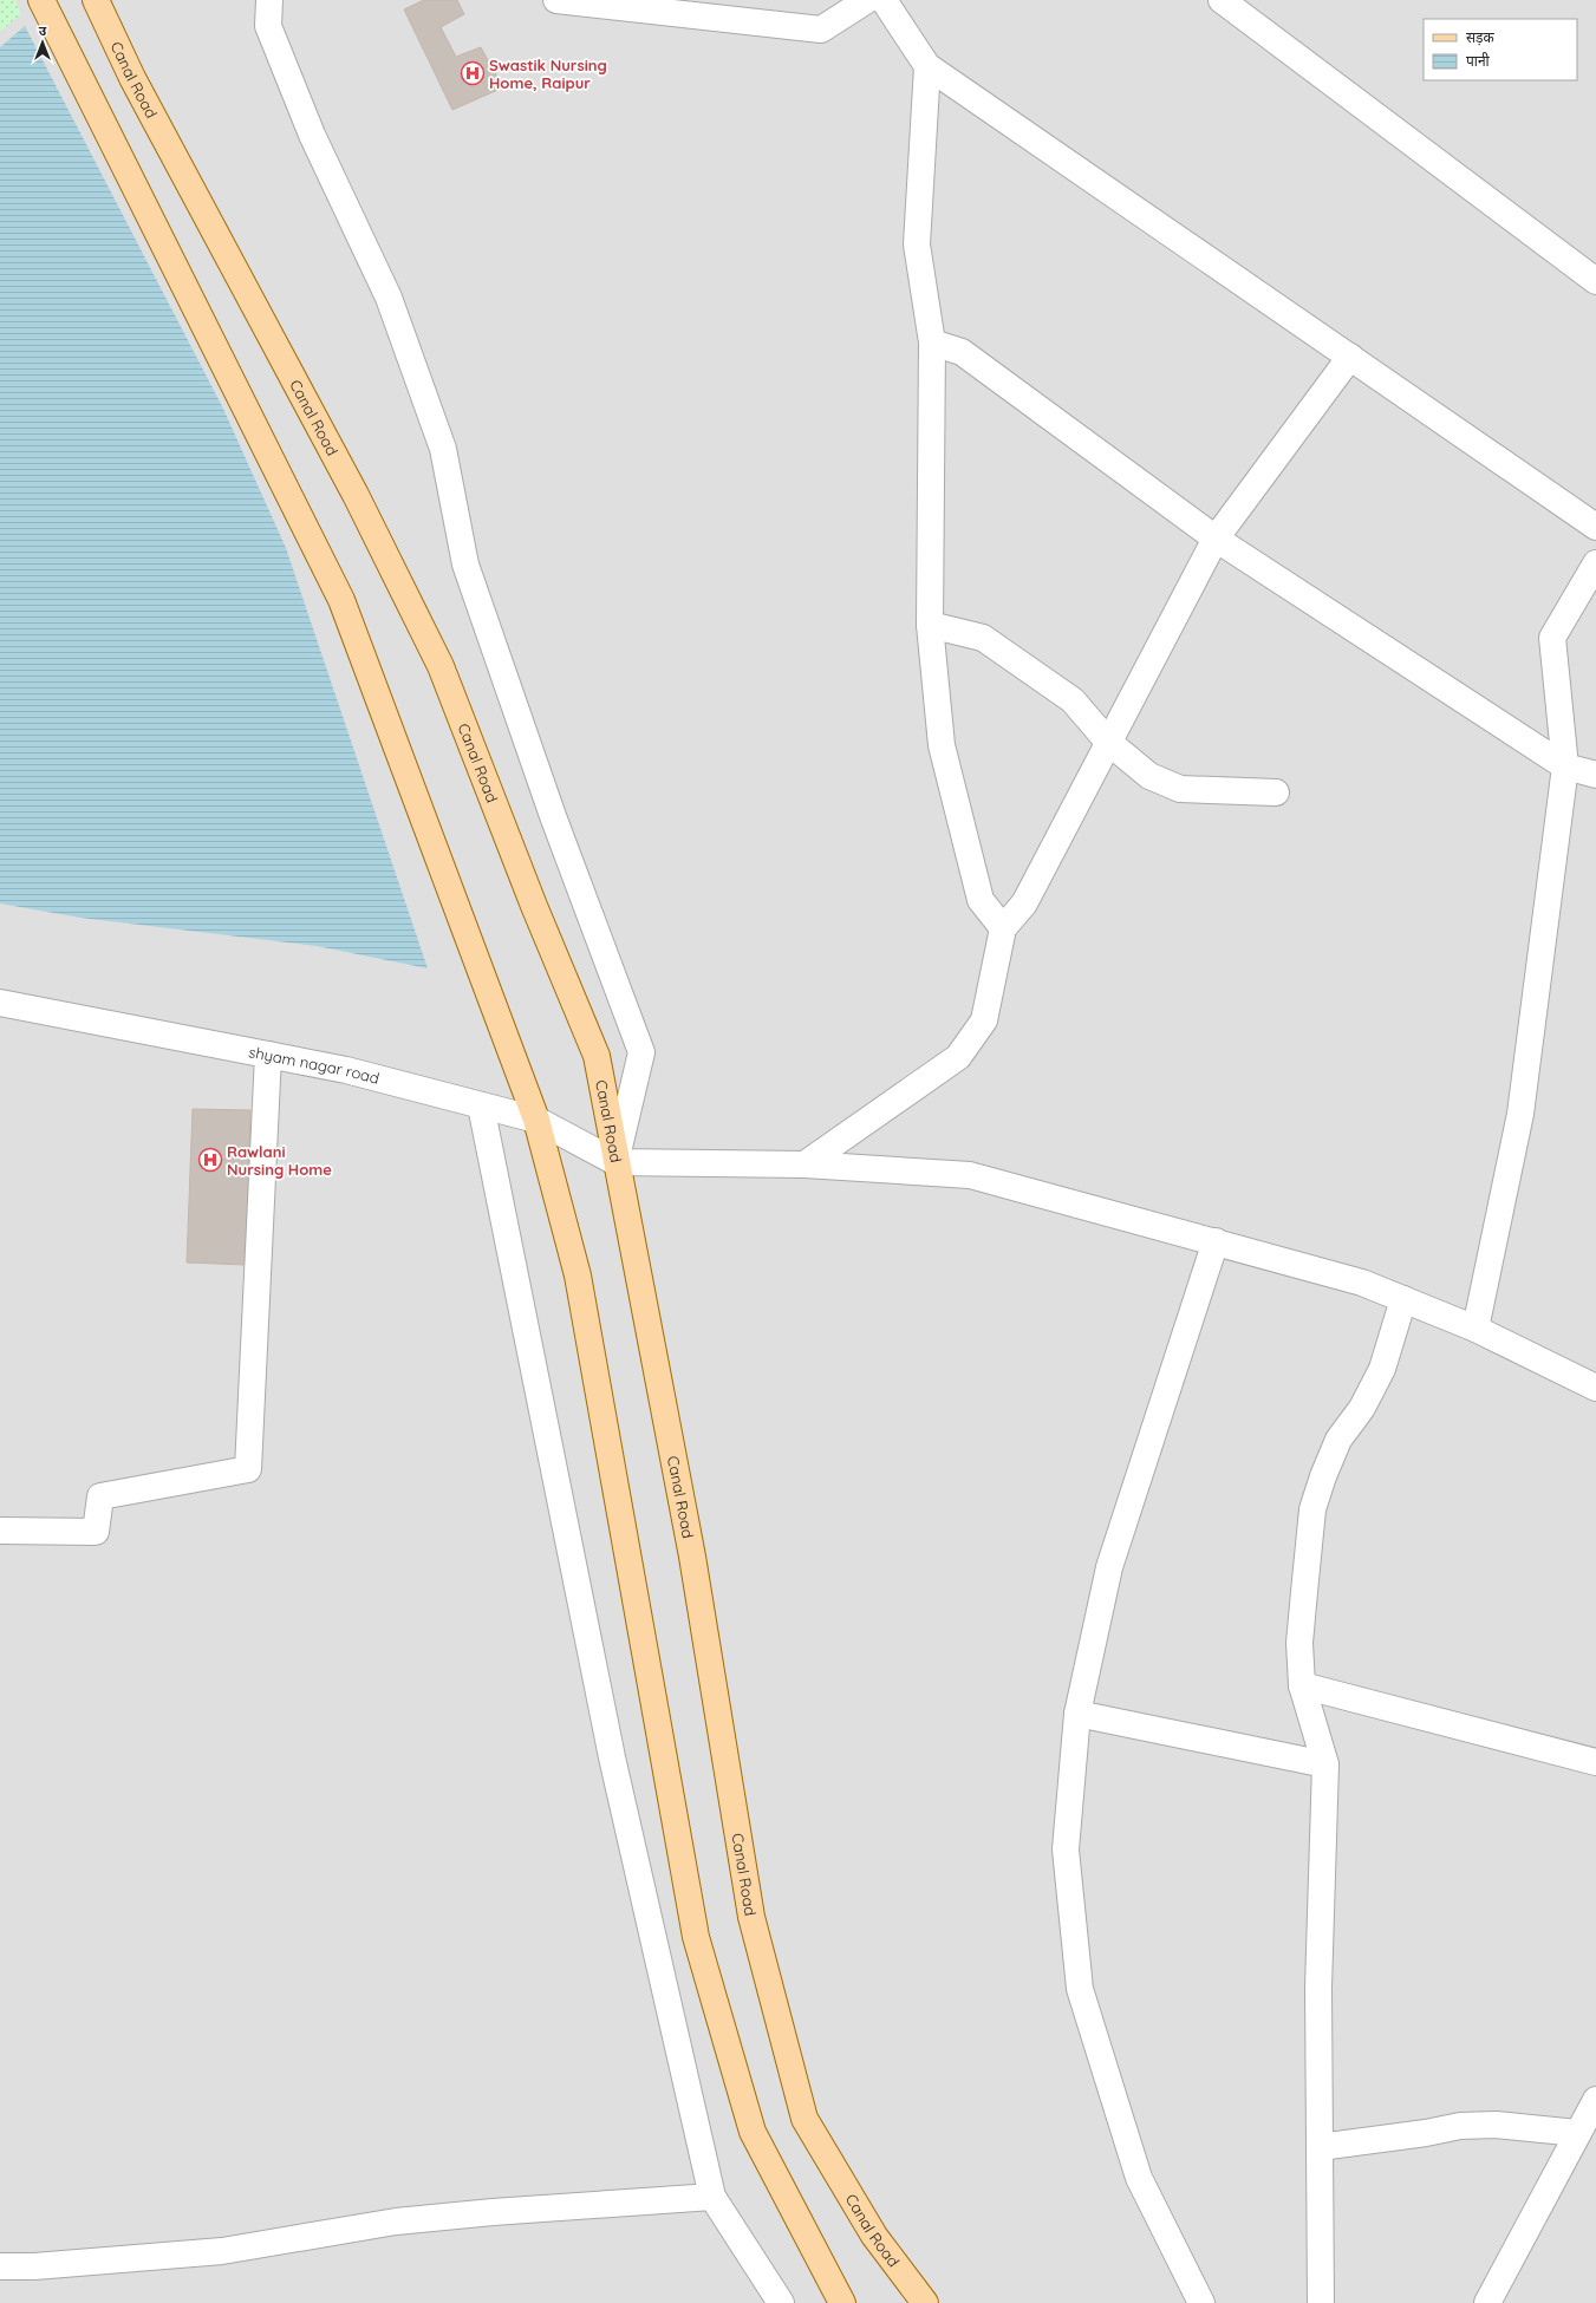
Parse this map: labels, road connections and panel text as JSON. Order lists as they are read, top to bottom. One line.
{"streets":{"main road":["Canal Road"],"street":["shyam nagar road"]},"crossings":[["Canal Road","shyam nagar road"]],"places":{"hospital":["Swastik Nursing Home, Raipur","Rawlani Nursing Home"]},"legend":["सड़क","पानी"],"north":"top"}
